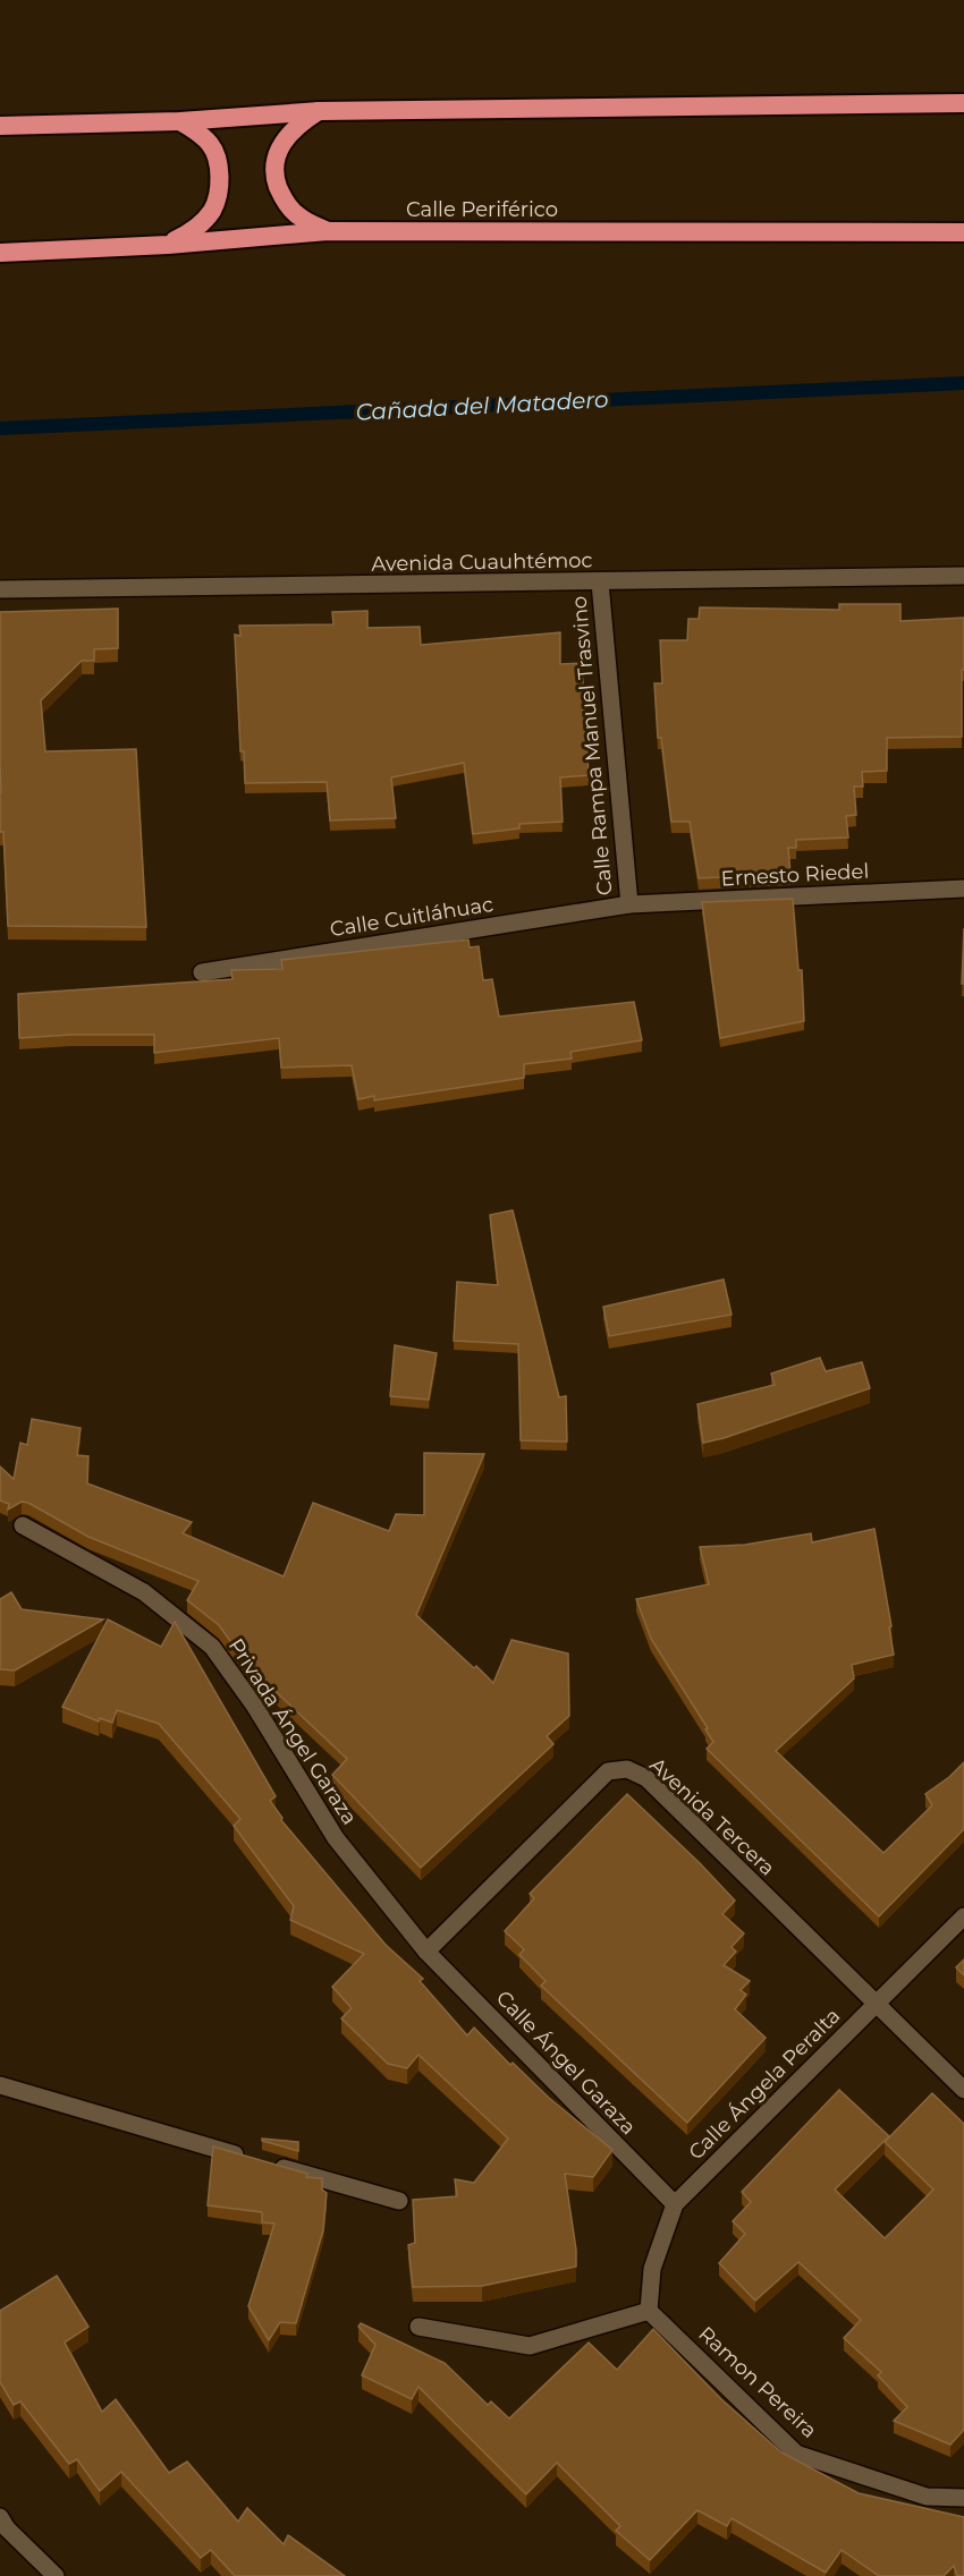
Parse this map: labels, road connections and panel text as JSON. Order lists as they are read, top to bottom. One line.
{"streets":{"highway":["Calle Periférico"],"street":["Avenida Cuauhtémoc","Calle Rampa Manuel Trasvino","Ernesto Riedel","Calle Cuitláhuac","Privada Ángel Garaza","Avenida Tercera","Calle Ángel Garaza","Calle Ángela Peralta","Ramon Pereira"]},"crossings":[["Avenida Cuauhtémoc","Calle Rampa Manuel Trasvino"],["Calle Rampa Manuel Trasvino","Ernesto Riedel"],["Calle Rampa Manuel Trasvino","Calle Cuitláhuac"],["Ernesto Riedel","Calle Cuitláhuac"],["Privada Ángel Garaza","Avenida Tercera"],["Privada Ángel Garaza","Calle Ángel Garaza"],["Avenida Tercera","Calle Ángel Garaza"],["Avenida Tercera","Calle Ángela Peralta"],["Calle Ángel Garaza","Calle Ángela Peralta"],["Calle Ángela Peralta","Ramon Pereira"]],"water":["Cañada del Matadero"]}
